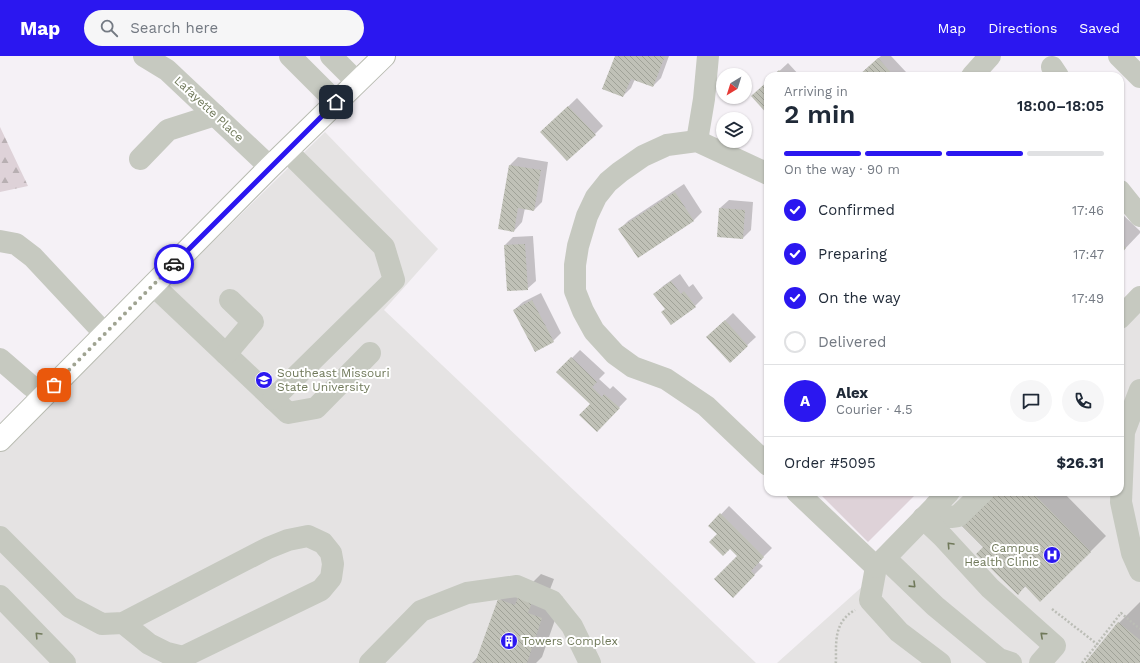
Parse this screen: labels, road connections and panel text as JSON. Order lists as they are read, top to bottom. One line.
{"streets":{"street":["Lafayette Place"]},"places":{"school or university":["Southeast Missouri State University"],"hospital":["Campus Health Clinic"],"building":["Towers Complex"]},"north":"bottom left","page":{"header":"Map","search":"Search here","nav":["Map","Directions","Saved"],"heading":["2 min","Arriving in","18:00–18:05"],"panel":["Alex","Courier · 4.5","Order #5095","$26.31"],"bar":"On the way · 90 m","list":[["Confirmed","17:46"],["Preparing","17:47"],["On the way","17:49"],"Delivered"],"round":"A"}}
